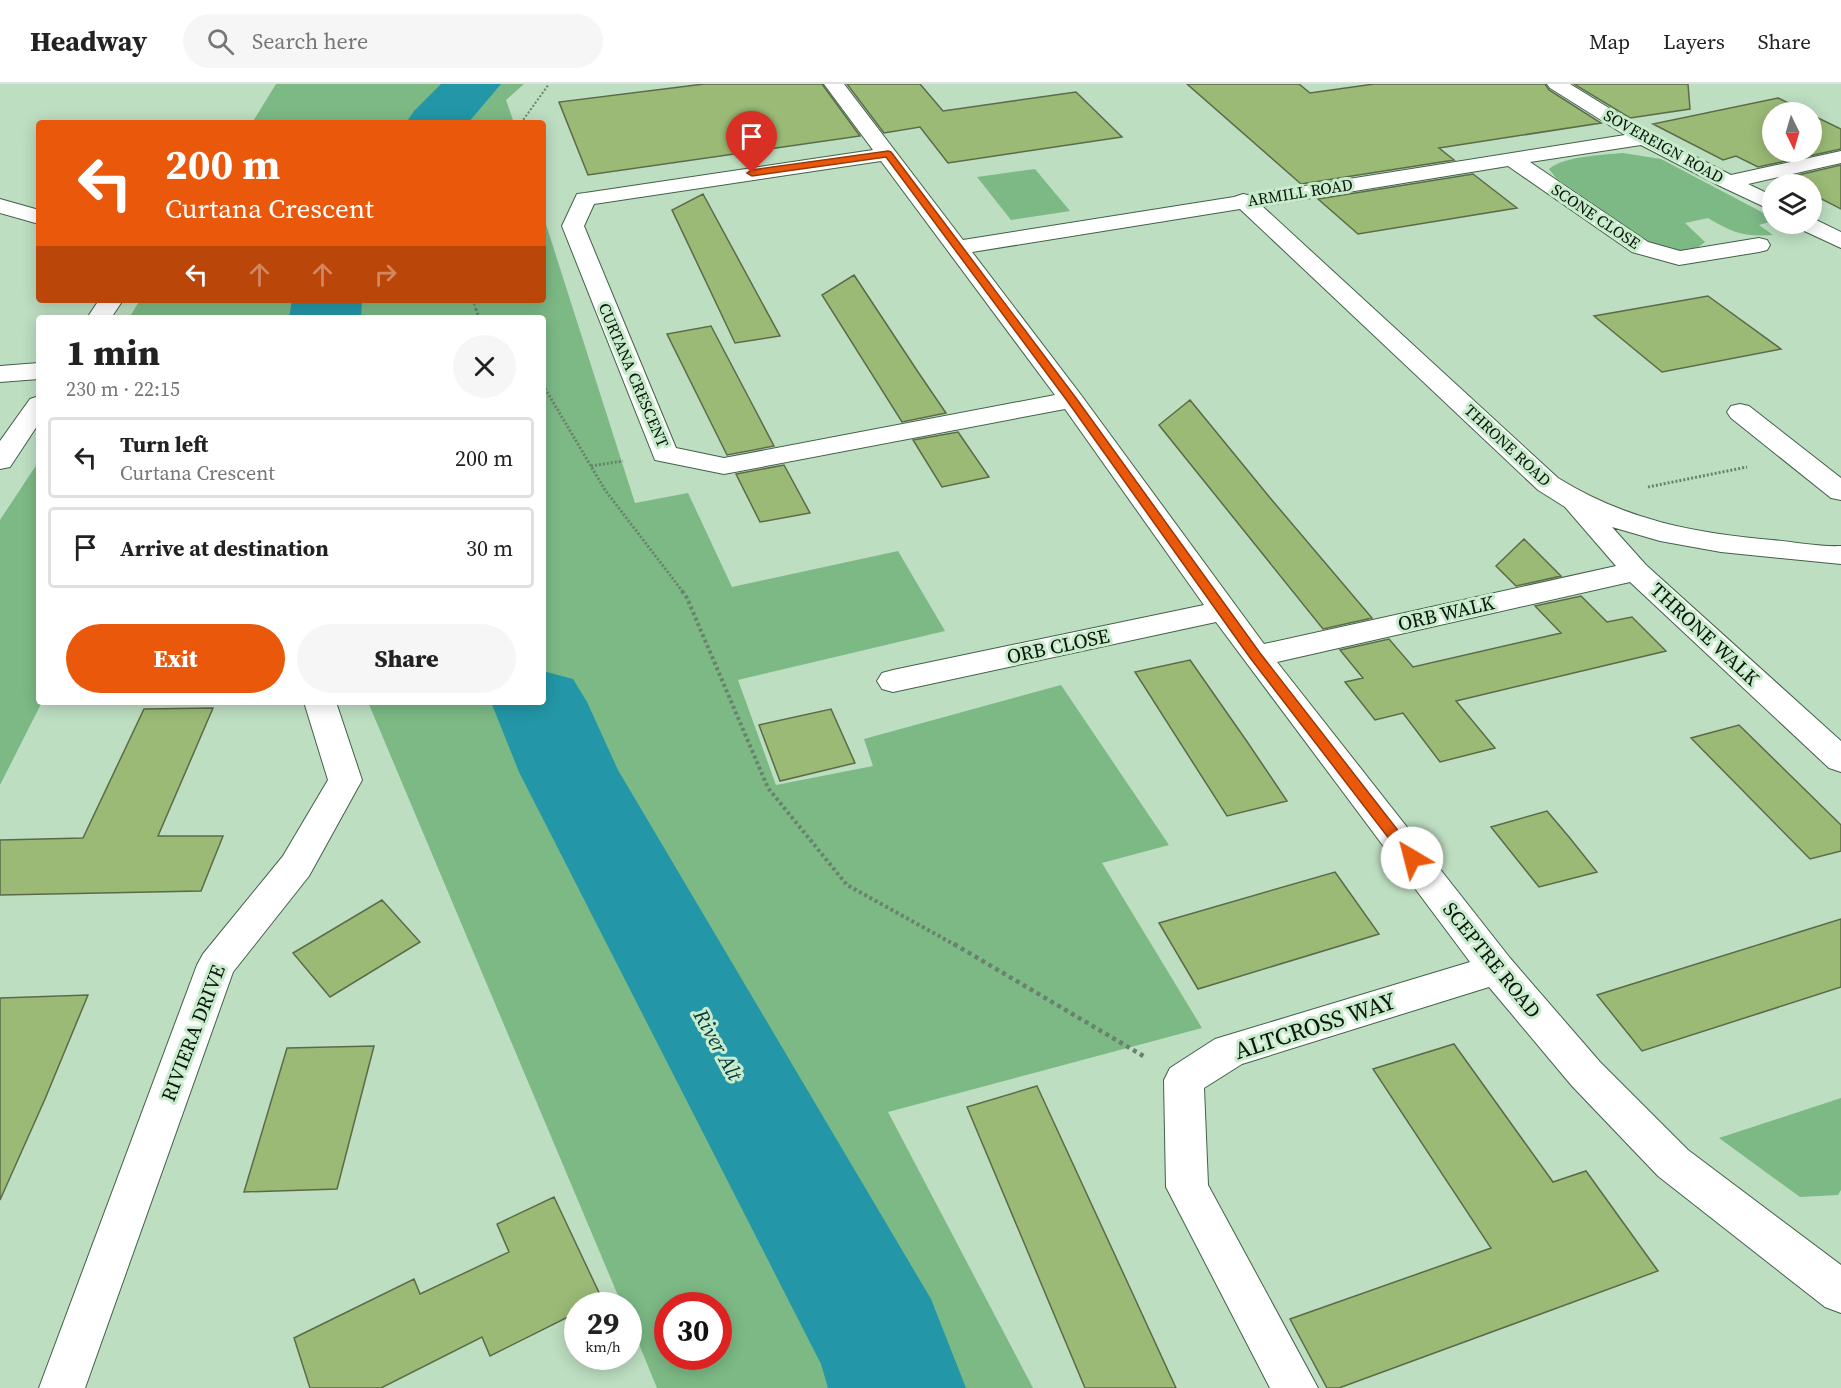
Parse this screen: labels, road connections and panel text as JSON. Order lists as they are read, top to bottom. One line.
{"streets":{"street":["SOVEREIGN ROAD","ARMILL ROAD","SCONE CLOSE","CURTANA CRESCENT","THRONE ROAD","ORB WALK","THRONE WALK","ORB CLOSE","SCEPTRE ROAD","ALTCROSS WAY","RIVIERA DRIVE"]},"crossings":[["SOVEREIGN ROAD","ARMILL ROAD"],["ARMILL ROAD","SCONE CLOSE"],["ARMILL ROAD","THRONE ROAD"],["ARMILL ROAD","SCEPTRE ROAD"],["CURTANA CRESCENT","SCEPTRE ROAD"],["THRONE ROAD","THRONE WALK"],["ORB WALK","THRONE WALK"],["ORB WALK","SCEPTRE ROAD"],["ORB CLOSE","SCEPTRE ROAD"],["SCEPTRE ROAD","ALTCROSS WAY"]],"water":["River Alt"],"north":"bottom","page":{"header":"Headway","search":"Search here","nav":["Map","Layers","Share"],"turn":["200 m","Curtana Crescent"],"heading":["1 min","230 m · 22:15"],"list":[{"name":"Turn left","note":"Curtana Crescent","value":"200 m"},{"name":"Arrive at destination","value":"30 m"}],"buttons":["Exit","Share"],"speed":"29 km/h","limit":"30"}}
